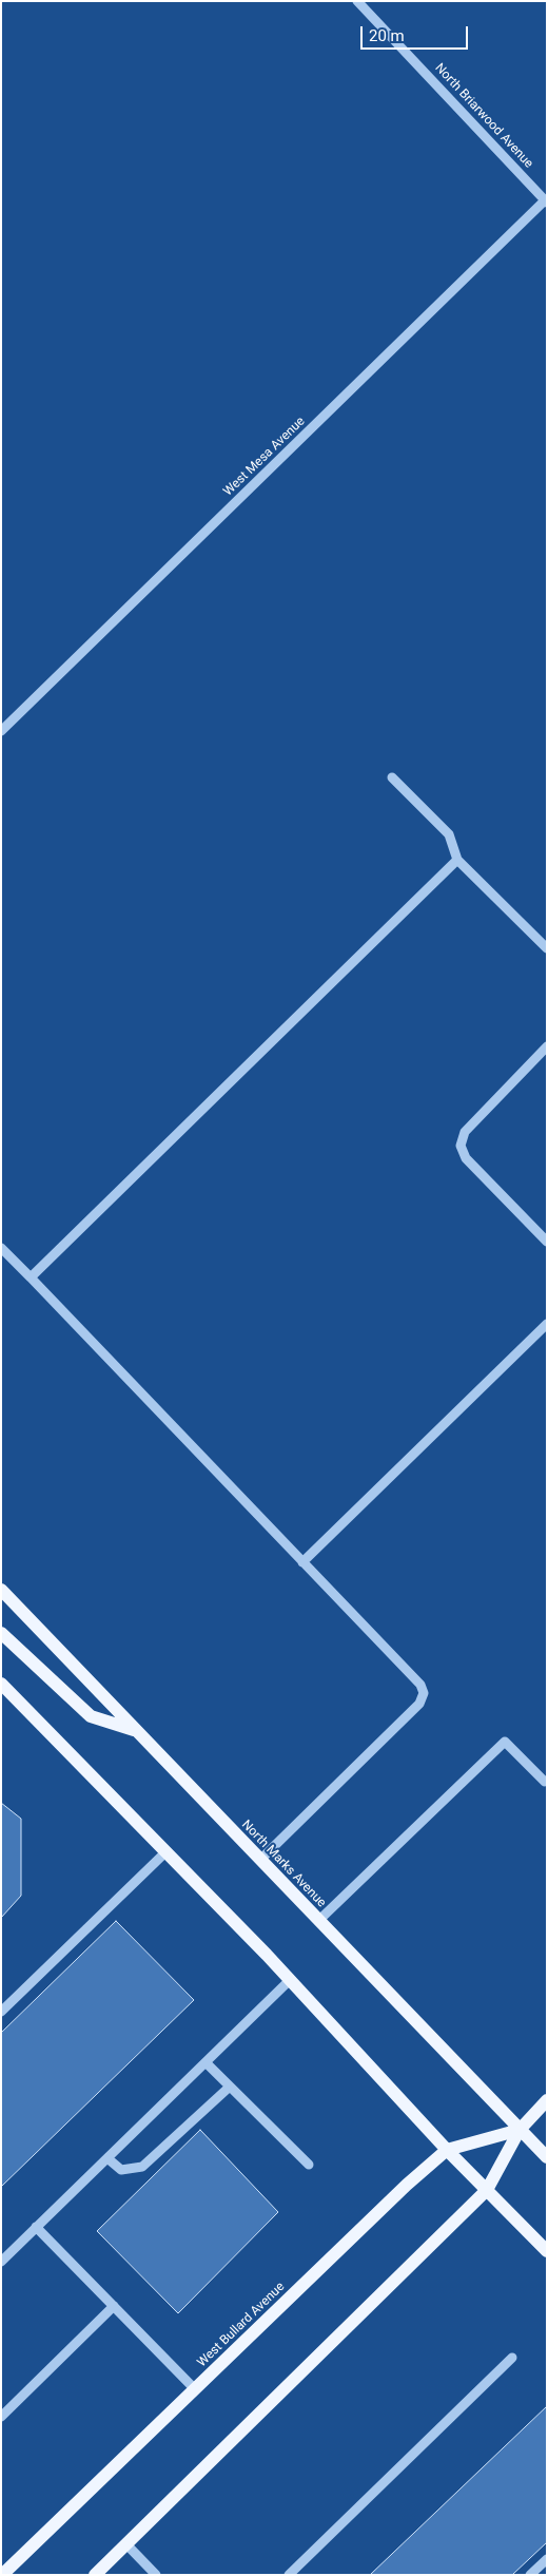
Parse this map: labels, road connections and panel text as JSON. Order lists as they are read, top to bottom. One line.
{"streets":{"main road":["North Marks Avenue","West Bullard Avenue"],"street":["North Briarwood Avenue","West Mesa Avenue"]},"crossings":[["North Briarwood Avenue","West Mesa Avenue"],["North Marks Avenue","West Bullard Avenue"]],"scale_bar":"20 m"}
